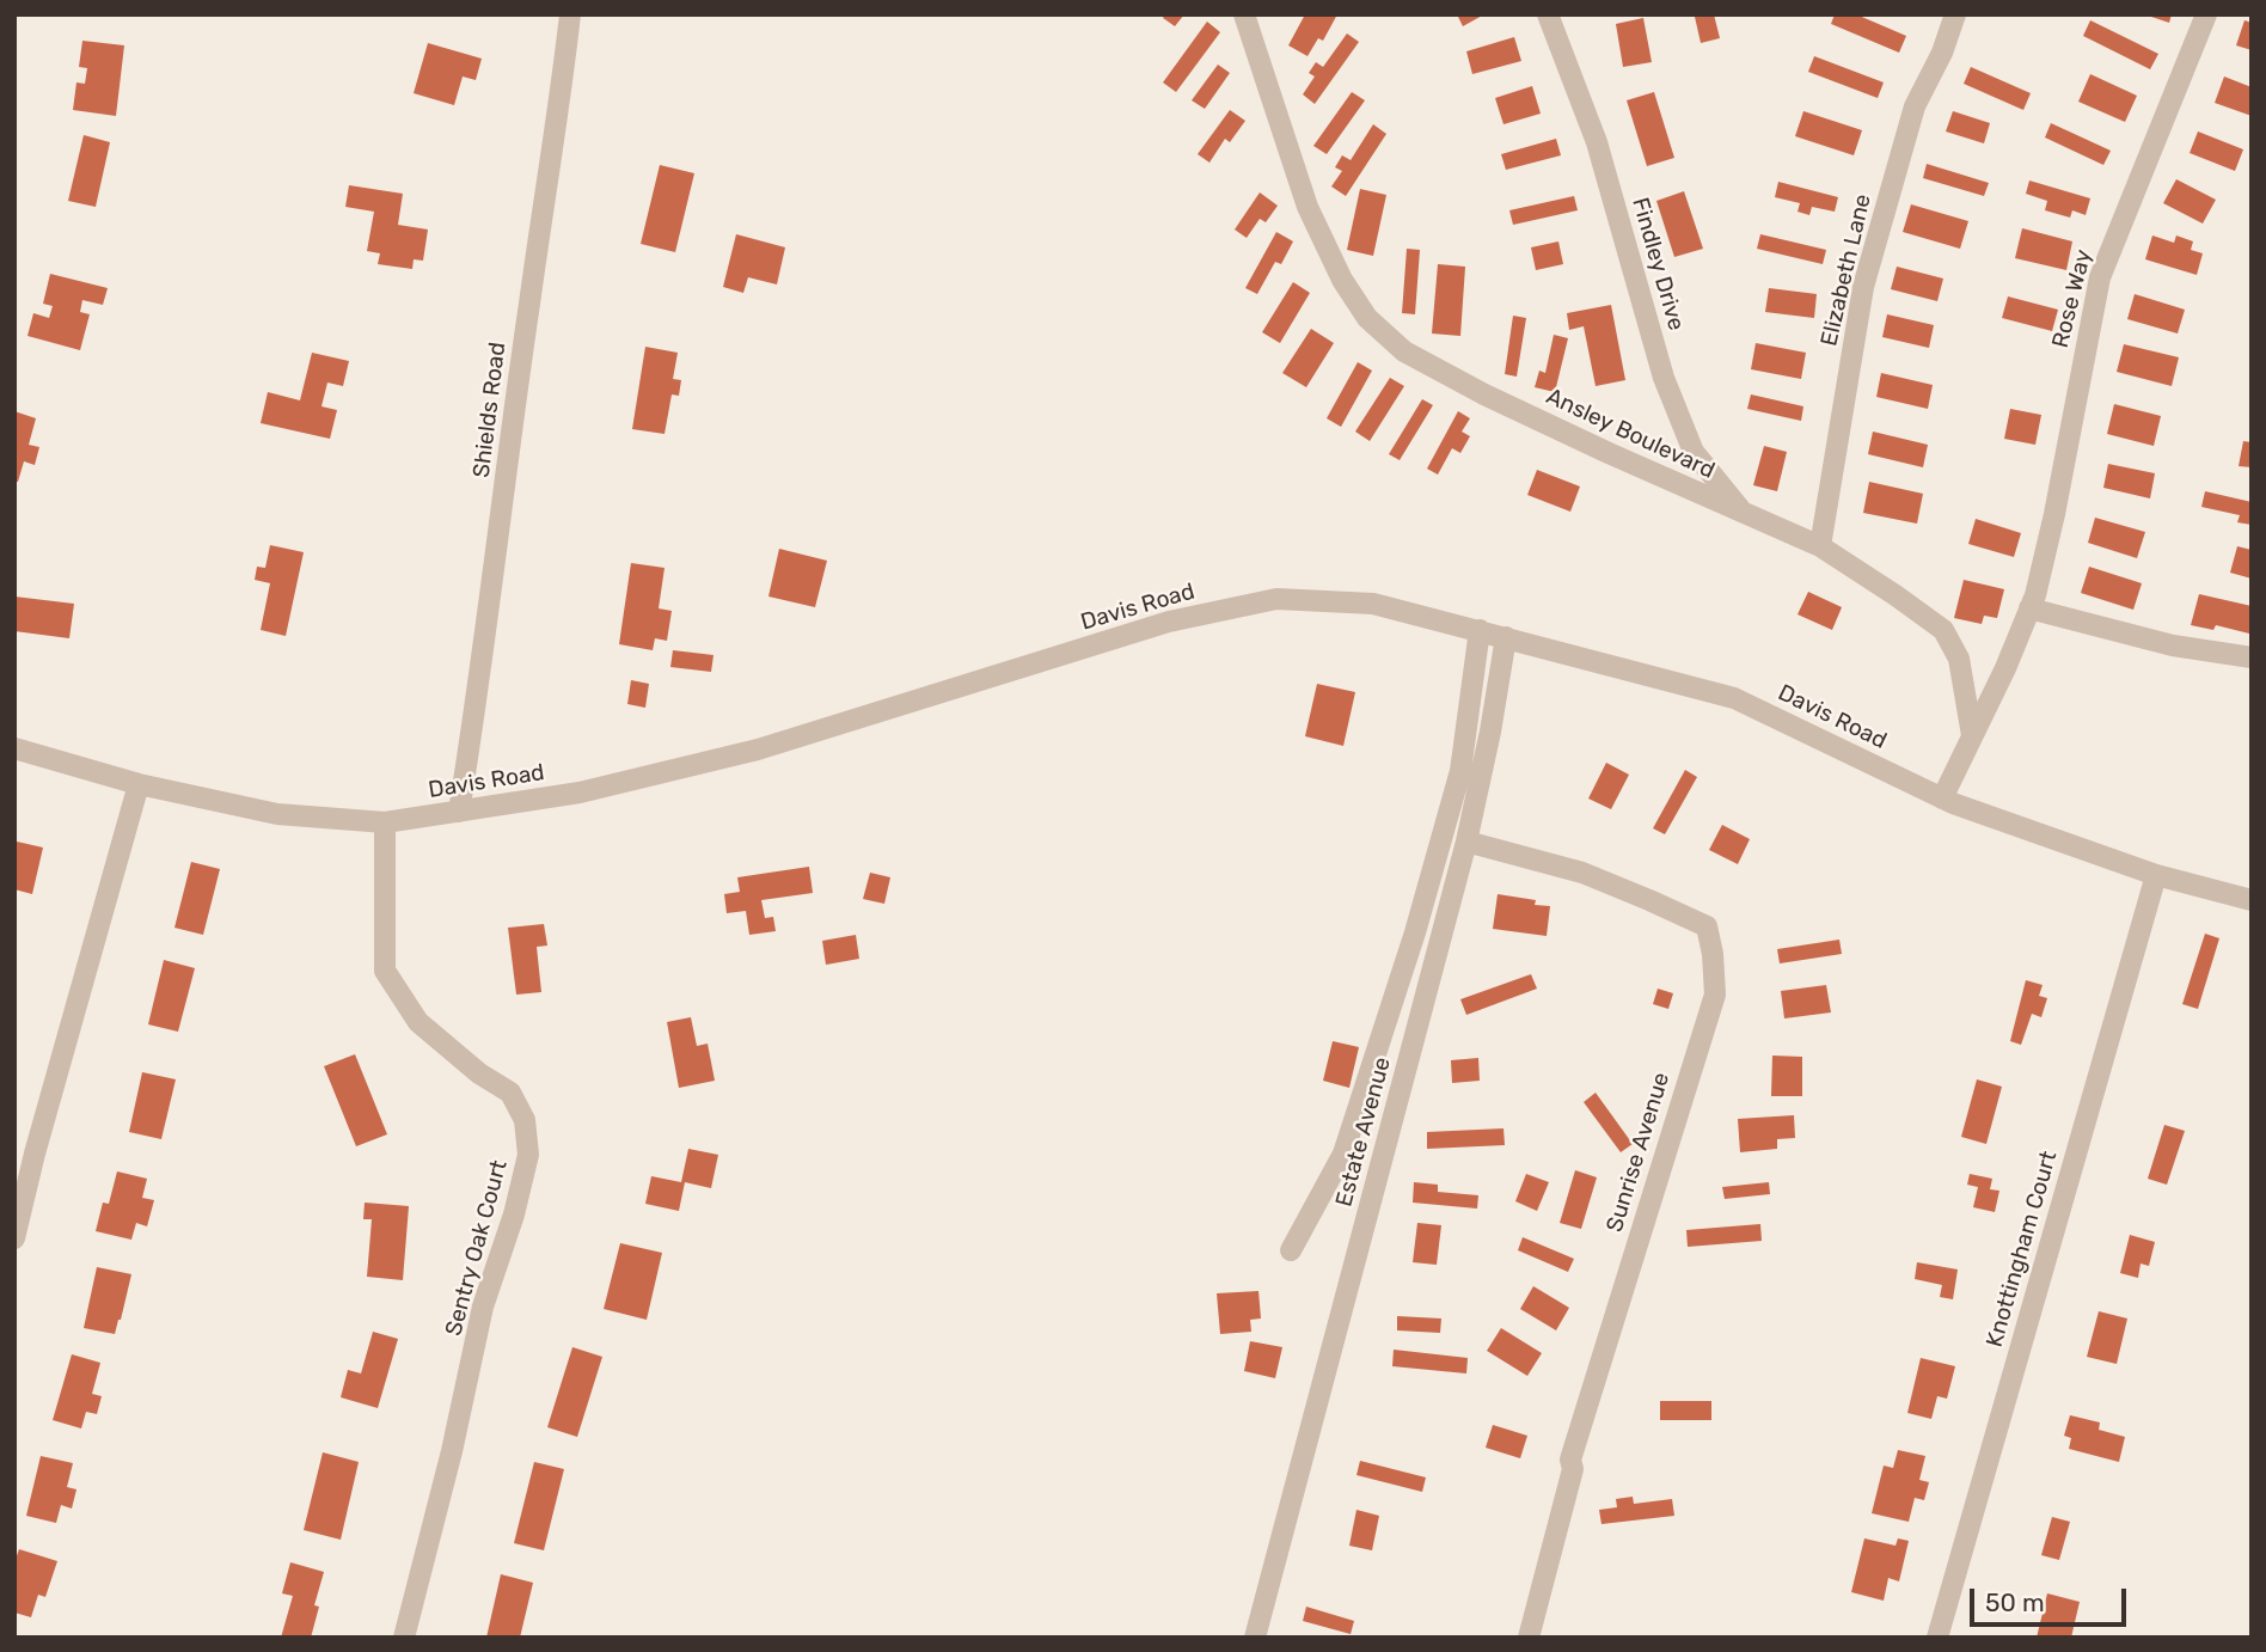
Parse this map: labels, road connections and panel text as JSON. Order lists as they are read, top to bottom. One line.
{"streets":{"street":["Findley Drive","Elizabeth Lane","Rose Way","Shields Road","Ansley Boulevard","Davis Road","Estate Avenue","Sunrise Avenue","Sentry Oak Court","Knottingham Court"]},"crossings":[["Findley Drive","Ansley Boulevard"],["Elizabeth Lane","Ansley Boulevard"],["Shields Road","Davis Road"],["Davis Road","Estate Avenue"],["Davis Road","Sentry Oak Court"],["Davis Road","Knottingham Court"],["Estate Avenue","Sunrise Avenue"]],"scale_bar":"50 m"}
